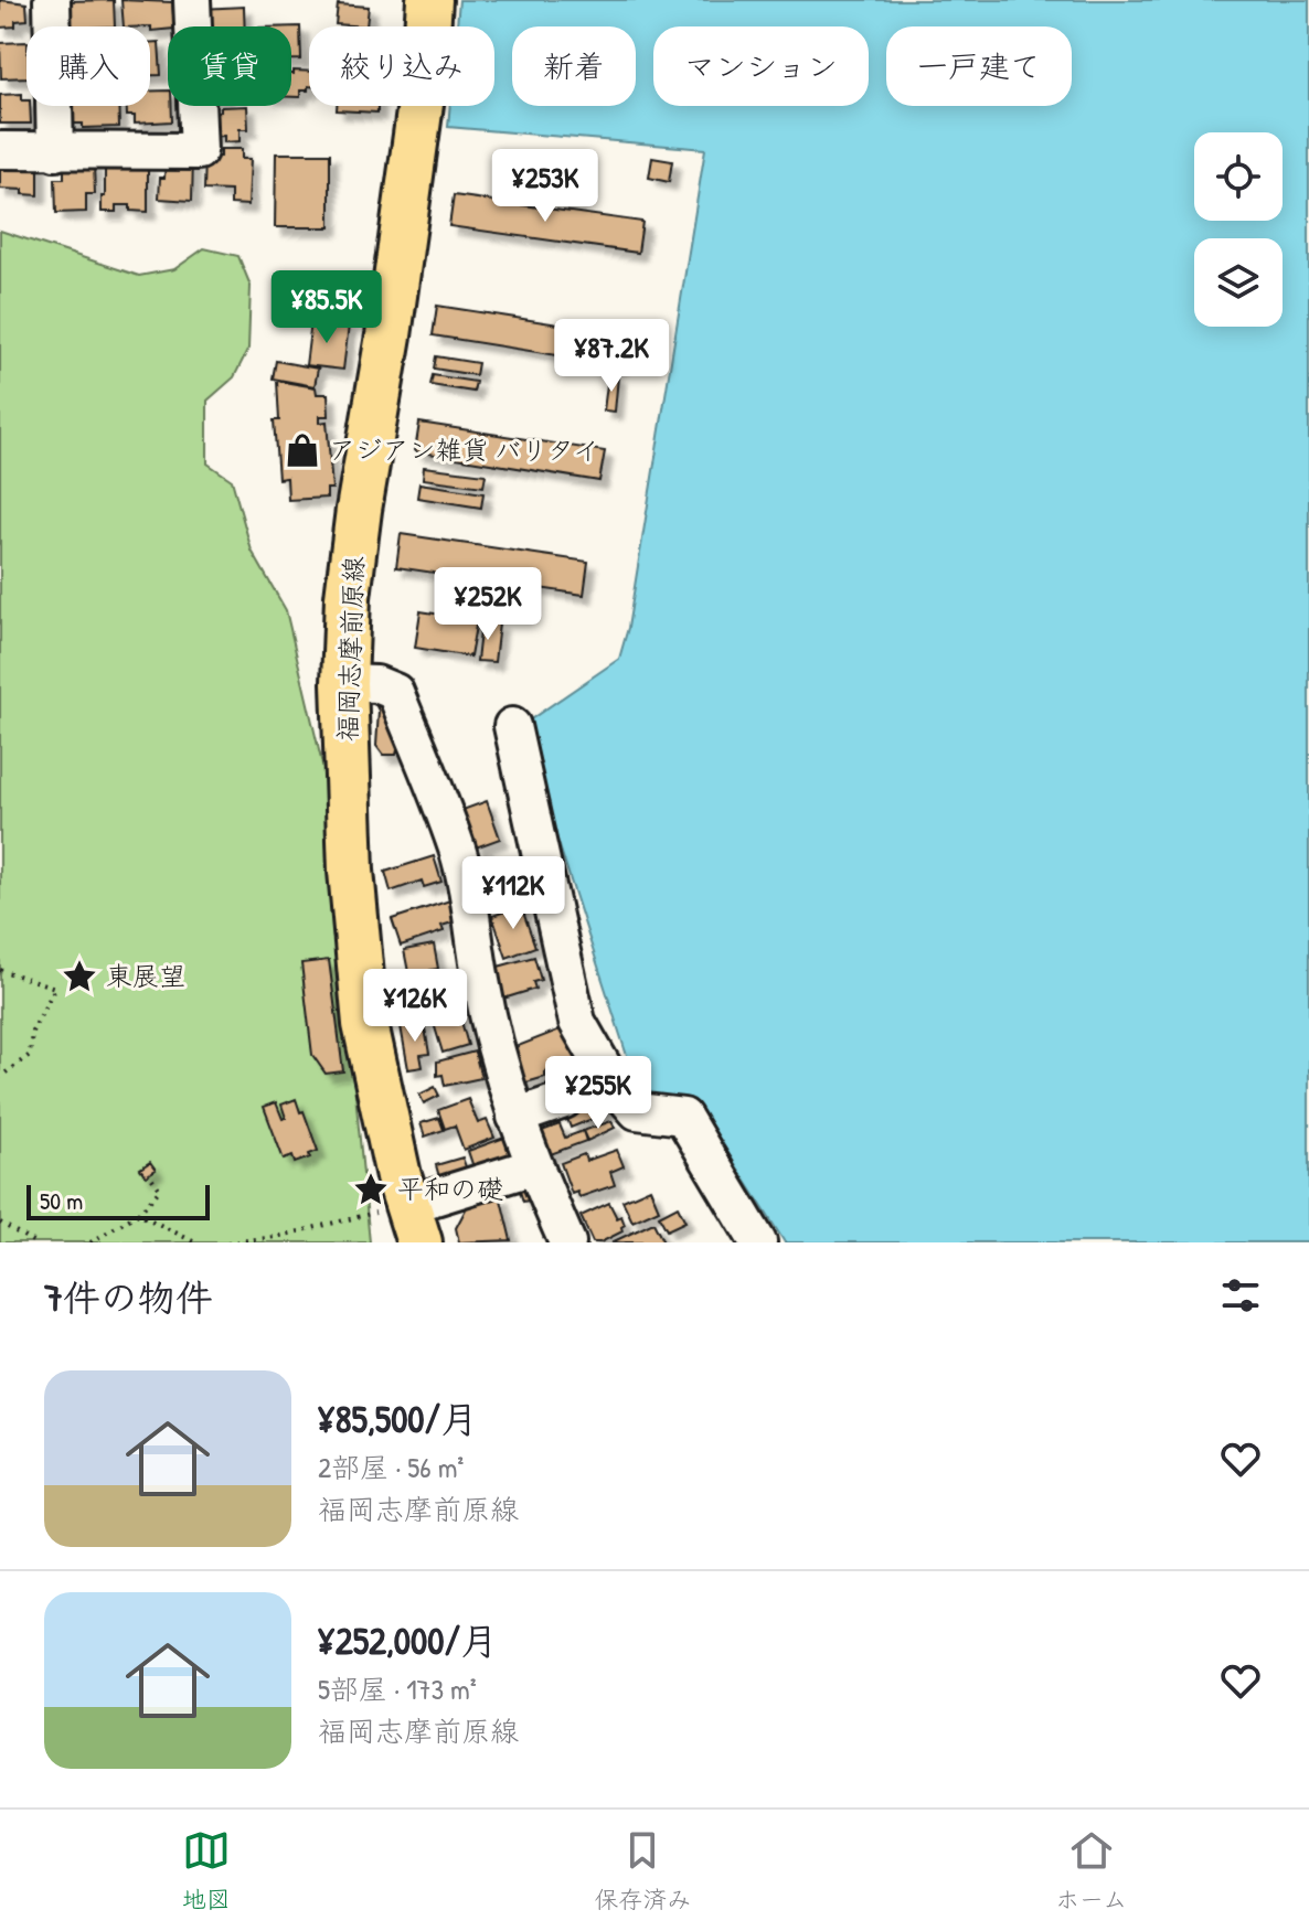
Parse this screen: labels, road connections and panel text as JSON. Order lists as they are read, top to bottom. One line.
{"streets":{"main road":["福岡志摩前原線"]},"places":{"shop":["アジアン雑貨 バリタイ"],"place":["東展望","平和の礎"]},"scale_bar":"50 m","page":{"chip":["購入","賃貸","絞り込み","新着","マンション","一戸建て"],"price":["¥253K","¥85.5K","¥87.2K","¥252K","¥112K","¥126K","¥255K"],"scale":"50 m","heading":"7件の物件","list":[{"name":"¥85,500/月","note":"2部屋 · 56 m² · 福岡志摩前原線"},{"name":"¥252,000/月","note":"5部屋 · 173 m² · 福岡志摩前原線"}],"tabs":["地図","保存済み","ホーム"]}}
